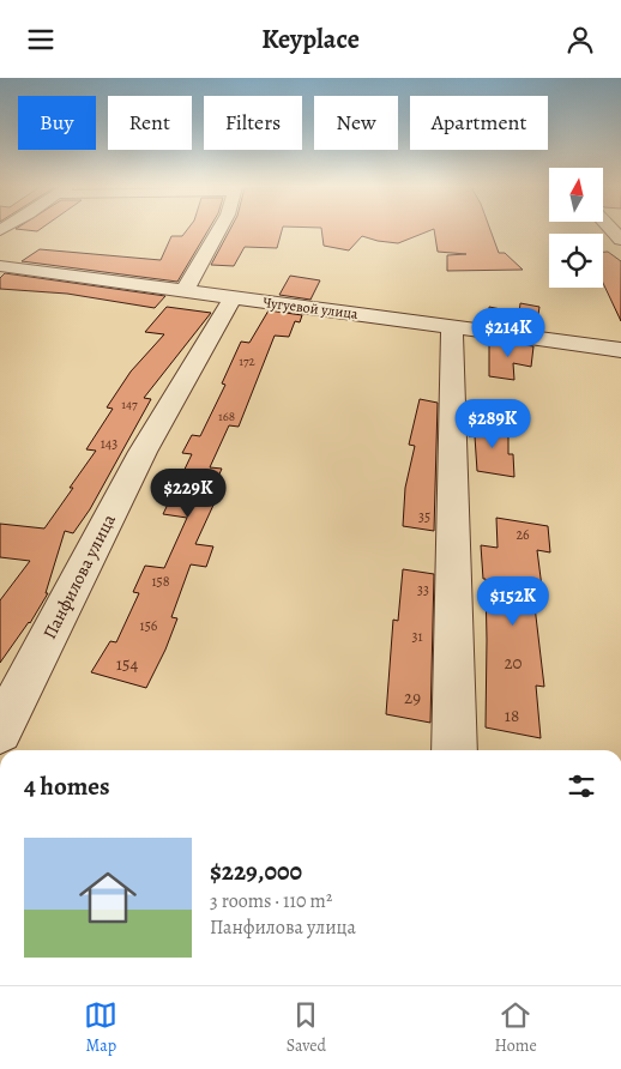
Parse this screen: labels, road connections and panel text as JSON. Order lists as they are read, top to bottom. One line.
{"streets":{"street":["Чугуевой улица","Панфилова улица"]},"crossings":[["Чугуевой улица","Панфилова улица"]],"house_numbers":["172","147","168","143","35","26","158","33","156","31","20","154","29","18"],"north":"top","page":{"header":"Keyplace","chip":["Buy","Rent","Filters","New","Apartment"],"price":["$214K","$289K","$229K","$152K"],"heading":"4 homes","list":[{"name":"$229,000","note":"3 rooms · 110 m² · Панфилова улица"}],"tabs":["Map","Saved","Home"]}}
